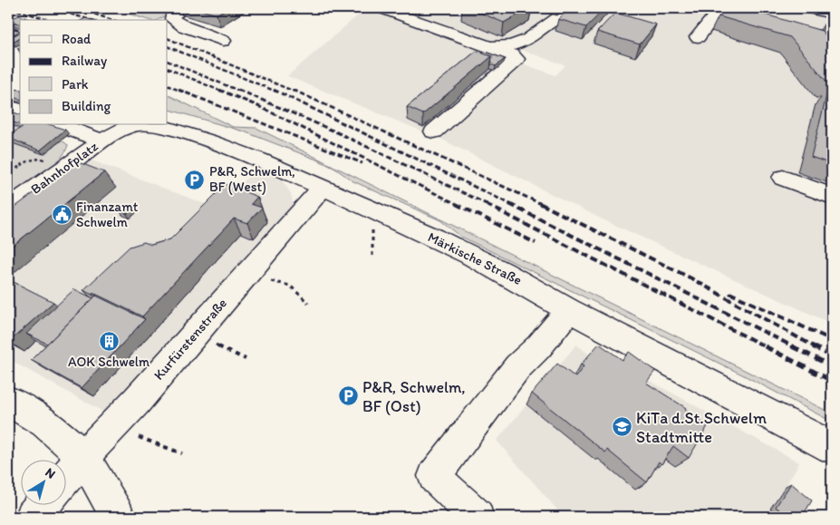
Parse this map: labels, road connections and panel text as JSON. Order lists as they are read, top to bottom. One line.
{"streets":{"street":["Bahnhofplatz","Märkische Straße","Kurfürstenstraße"]},"crossings":[["Bahnhofplatz","Märkische Straße"],["Märkische Straße","Kurfürstenstraße"]],"places":{"parking":["P&R, Schwelm, BF (West)","P&R, Schwelm, BF (Ost)"],"public building":["Finanzamt Schwelm"],"building":["AOK Schwelm"],"school or university":["KiTa d.St.Schwelm Stadtmitte"]},"legend":["Road","Railway","Park","Building"],"north":"top right"}
